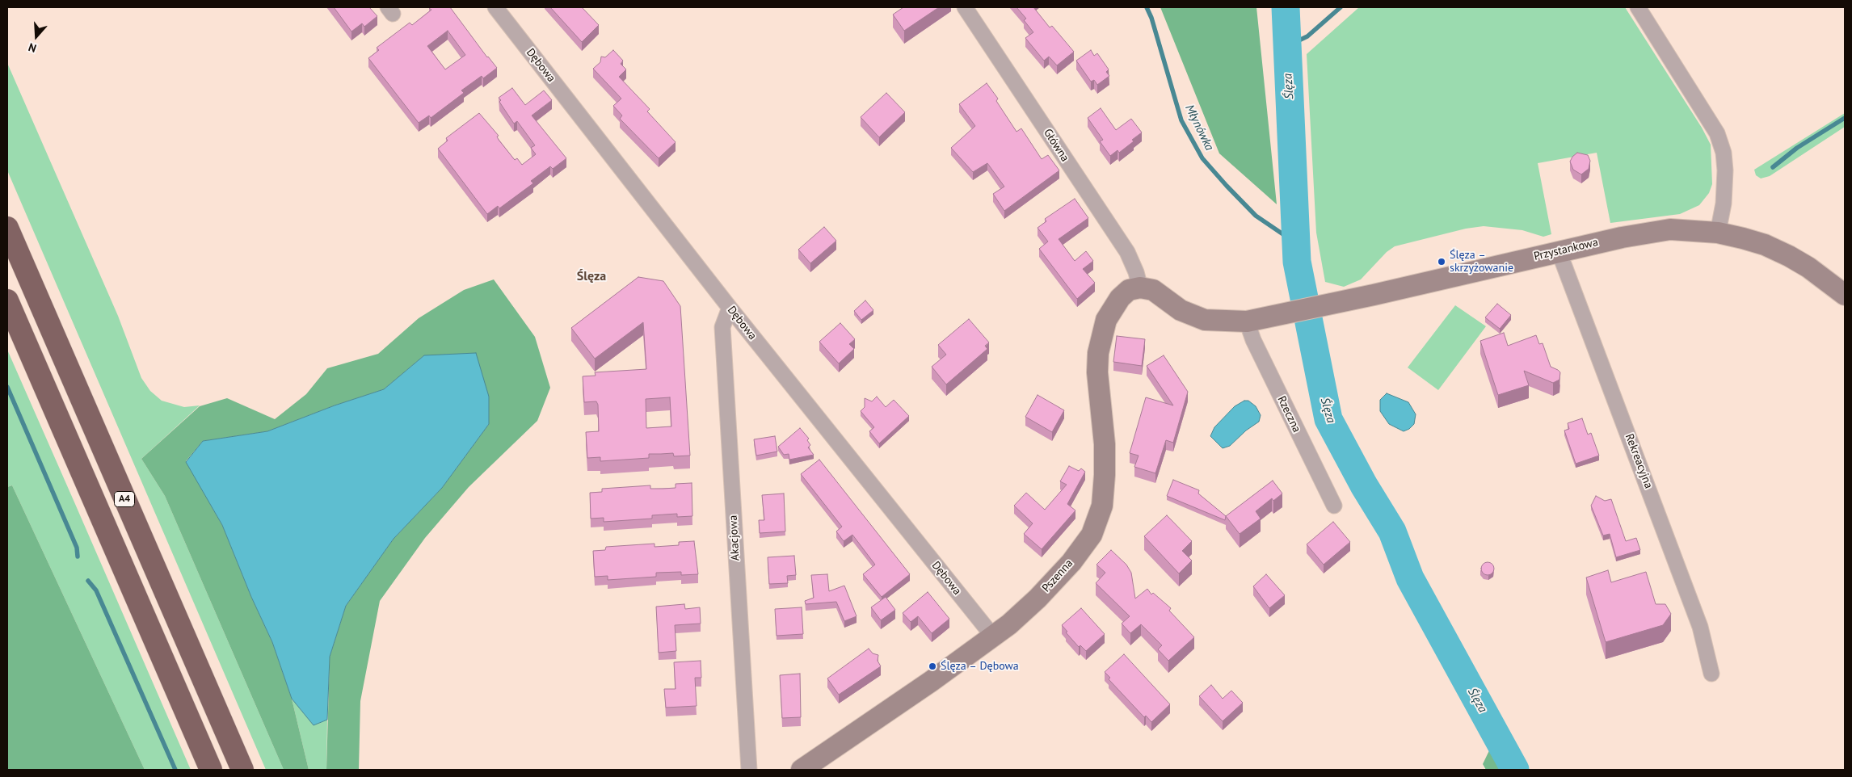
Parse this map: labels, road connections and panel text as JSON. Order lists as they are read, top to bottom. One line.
{"streets":{"highway":["A4"],"street":["Dębowa","Główna","Przystankowa","Rzeczna","Rekreacyjna","Akacjowa","Pszenna"]},"crossings":[["Dębowa","Akacjowa"],["Dębowa","Pszenna"],["Główna","Przystankowa"],["Główna","Pszenna"],["Przystankowa","Rzeczna"],["Przystankowa","Rekreacyjna"],["Przystankowa","Pszenna"]],"districts":["Ślęza"],"water":["Ślęza","Młynówka"],"places":["Ślęza – skrzyżowanie","Ślęza – Dębowa"],"north":"bottom"}
